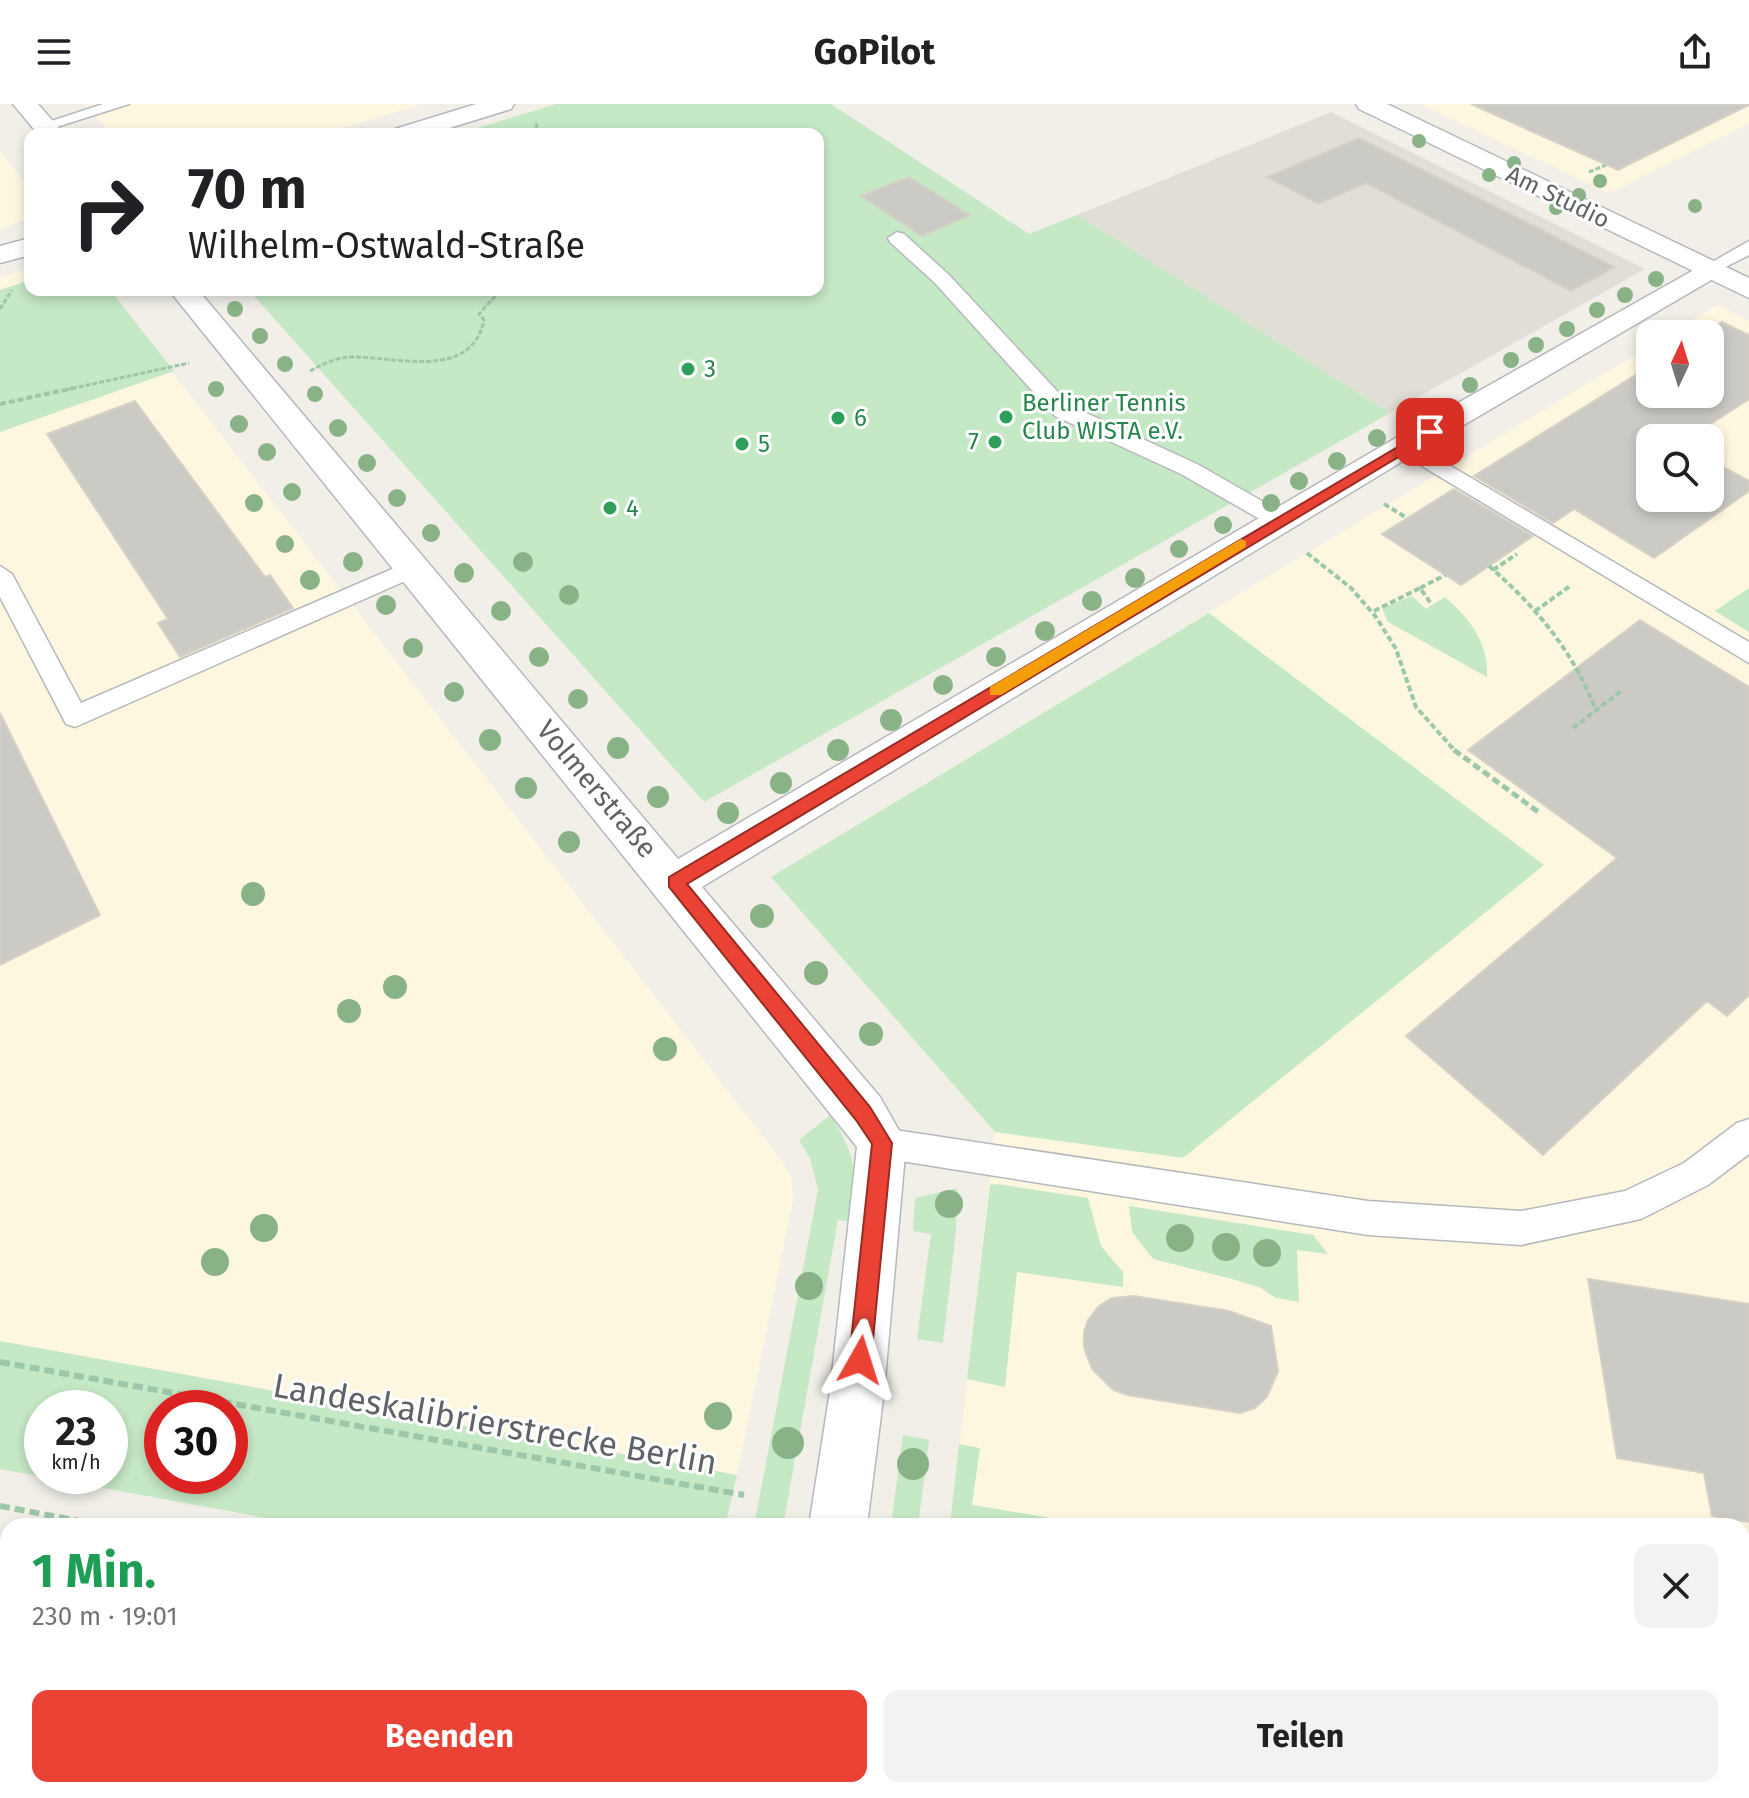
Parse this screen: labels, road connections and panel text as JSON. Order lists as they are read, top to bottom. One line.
{"streets":{"street":["Am Studio","Volmerstraße"],"path":["Landeskalibrierstrecke Berlin"]},"places":["3","Berliner Tennis Club WISTA e.V.","6","7","5","4"],"north":"top","page":{"header":"GoPilot","turn":["70 m","Wilhelm-Ostwald-Straße"],"speed":"23 km/h","limit":"30","heading":["1 Min.","230 m · 19:01"],"buttons":["Beenden","Teilen"]}}
